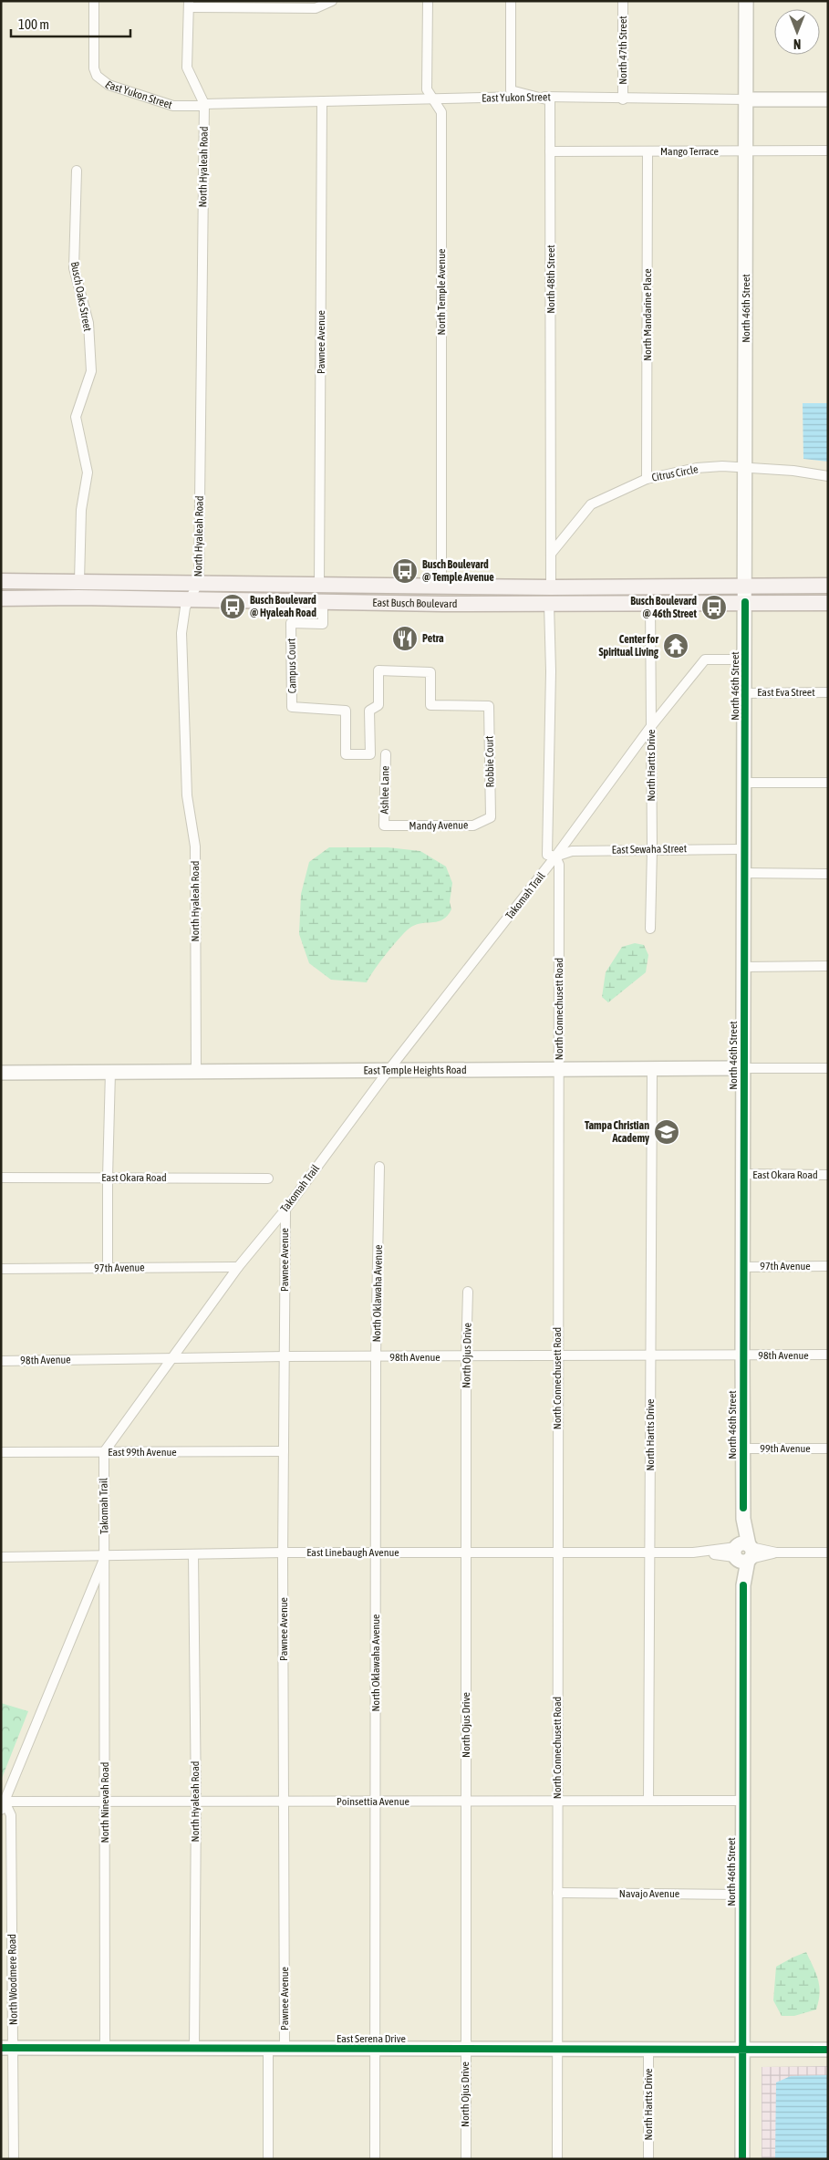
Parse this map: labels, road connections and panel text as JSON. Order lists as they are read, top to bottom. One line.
{"streets":{"main road":["East Busch Boulevard"],"street":["North 47th Street","East Yukon Street","Mango Terrace","North Hyaleah Road","North 48th Street","North Temple Avenue","Busch Oaks Street","North 46th Street","North Mandarine Place","Pawnee Avenue","Citrus Circle","Campus Court","East Eva Street","Robbie Court","North Hartts Drive","Ashlee Lane","Mandy Avenue","East Sewaha Street","Takomah Trail","North Connechusett Road","East Temple Heights Road","East Okara Road","97th Avenue","North Oklawaha Avenue","North Ojus Drive","98th Avenue","99th Avenue","East 99th Avenue","East Linebaugh Avenue","Poinsettia Avenue","North Ninevah Road","Navajo Avenue","North Woodmere Road","East Serena Drive"]},"crossings":[["North 47th Street","East Yukon Street"],["East Yukon Street","North Hyaleah Road"],["East Yukon Street","North 48th Street"],["East Yukon Street","North Temple Avenue"],["East Yukon Street","North 46th Street"],["East Yukon Street","Pawnee Avenue"],["Mango Terrace","North 48th Street"],["Mango Terrace","North 46th Street"],["Mango Terrace","North Mandarine Place"],["North Hyaleah Road","East Busch Boulevard"],["North Hyaleah Road","East Temple Heights Road"],["North Hyaleah Road","East Linebaugh Avenue"],["North Hyaleah Road","Poinsettia Avenue"],["North Hyaleah Road","East Serena Drive"],["North 48th Street","Citrus Circle"],["North 48th Street","East Busch Boulevard"],["North Temple Avenue","East Busch Boulevard"],["Busch Oaks Street","East Busch Boulevard"],["North 46th Street","Citrus Circle"],["North 46th Street","East Busch Boulevard"],["North 46th Street","East Eva Street"],["North 46th Street","East Sewaha Street"],["North 46th Street","Takomah Trail"],["North 46th Street","East Temple Heights Road"],["North 46th Street","East Okara Road"],["North 46th Street","97th Avenue"],["North 46th Street","98th Avenue"],["North 46th Street","99th Avenue"],["North 46th Street","East Linebaugh Avenue"],["North 46th Street","Poinsettia Avenue"],["North 46th Street","Navajo Avenue"],["North 46th Street","East Serena Drive"],["North Mandarine Place","Citrus Circle"],["Pawnee Avenue","East Busch Boulevard"],["Pawnee Avenue","Takomah Trail"],["Pawnee Avenue","98th Avenue"],["Pawnee Avenue","East 99th Avenue"],["Pawnee Avenue","East Linebaugh Avenue"],["Pawnee Avenue","Poinsettia Avenue"],["Pawnee Avenue","East Serena Drive"],["East Busch Boulevard","Campus Court"],["East Busch Boulevard","North Hartts Drive"],["East Busch Boulevard","North Connechusett Road"],["Campus Court","Robbie Court"],["Robbie Court","Mandy Avenue"],["North Hartts Drive","East Sewaha Street"],["North Hartts Drive","Takomah Trail"],["North Hartts Drive","East Temple Heights Road"],["North Hartts Drive","98th Avenue"],["North Hartts Drive","East Linebaugh Avenue"],["North Hartts Drive","Poinsettia Avenue"],["North Hartts Drive","East Serena Drive"],["Ashlee Lane","Mandy Avenue"],["East Sewaha Street","Takomah Trail"],["East Sewaha Street","North Connechusett Road"],["Takomah Trail","North Connechusett Road"],["Takomah Trail","East Temple Heights Road"],["Takomah Trail","97th Avenue"],["Takomah Trail","98th Avenue"],["Takomah Trail","East 99th Avenue"],["Takomah Trail","East Linebaugh Avenue"],["Takomah Trail","Poinsettia Avenue"],["Takomah Trail","North Ninevah Road"],["Takomah Trail","North Woodmere Road"],["North Connechusett Road","East Temple Heights Road"],["North Connechusett Road","98th Avenue"],["North Connechusett Road","East Linebaugh Avenue"],["North Connechusett Road","Poinsettia Avenue"],["North Connechusett Road","Navajo Avenue"],["North Connechusett Road","East Serena Drive"],["North Oklawaha Avenue","98th Avenue"],["North Oklawaha Avenue","East Linebaugh Avenue"],["North Oklawaha Avenue","Poinsettia Avenue"],["North Oklawaha Avenue","East Serena Drive"],["North Ojus Drive","98th Avenue"],["North Ojus Drive","East Linebaugh Avenue"],["North Ojus Drive","Poinsettia Avenue"],["North Ojus Drive","East Serena Drive"],["East Linebaugh Avenue","North Ninevah Road"],["Poinsettia Avenue","North Ninevah Road"],["Poinsettia Avenue","North Woodmere Road"],["North Ninevah Road","East Serena Drive"],["North Woodmere Road","East Serena Drive"]],"places":{"bus stop":["Busch Boulevard @ Temple Avenue","Busch Boulevard @ Hyaleah Road","Busch Boulevard @ 46th Street"],"restaurant":["Petra"],"temple":["Center for Spiritual Living"],"school or university":["Tampa Christian Academy"]},"scale_bar":"100 m","north":"bottom"}
